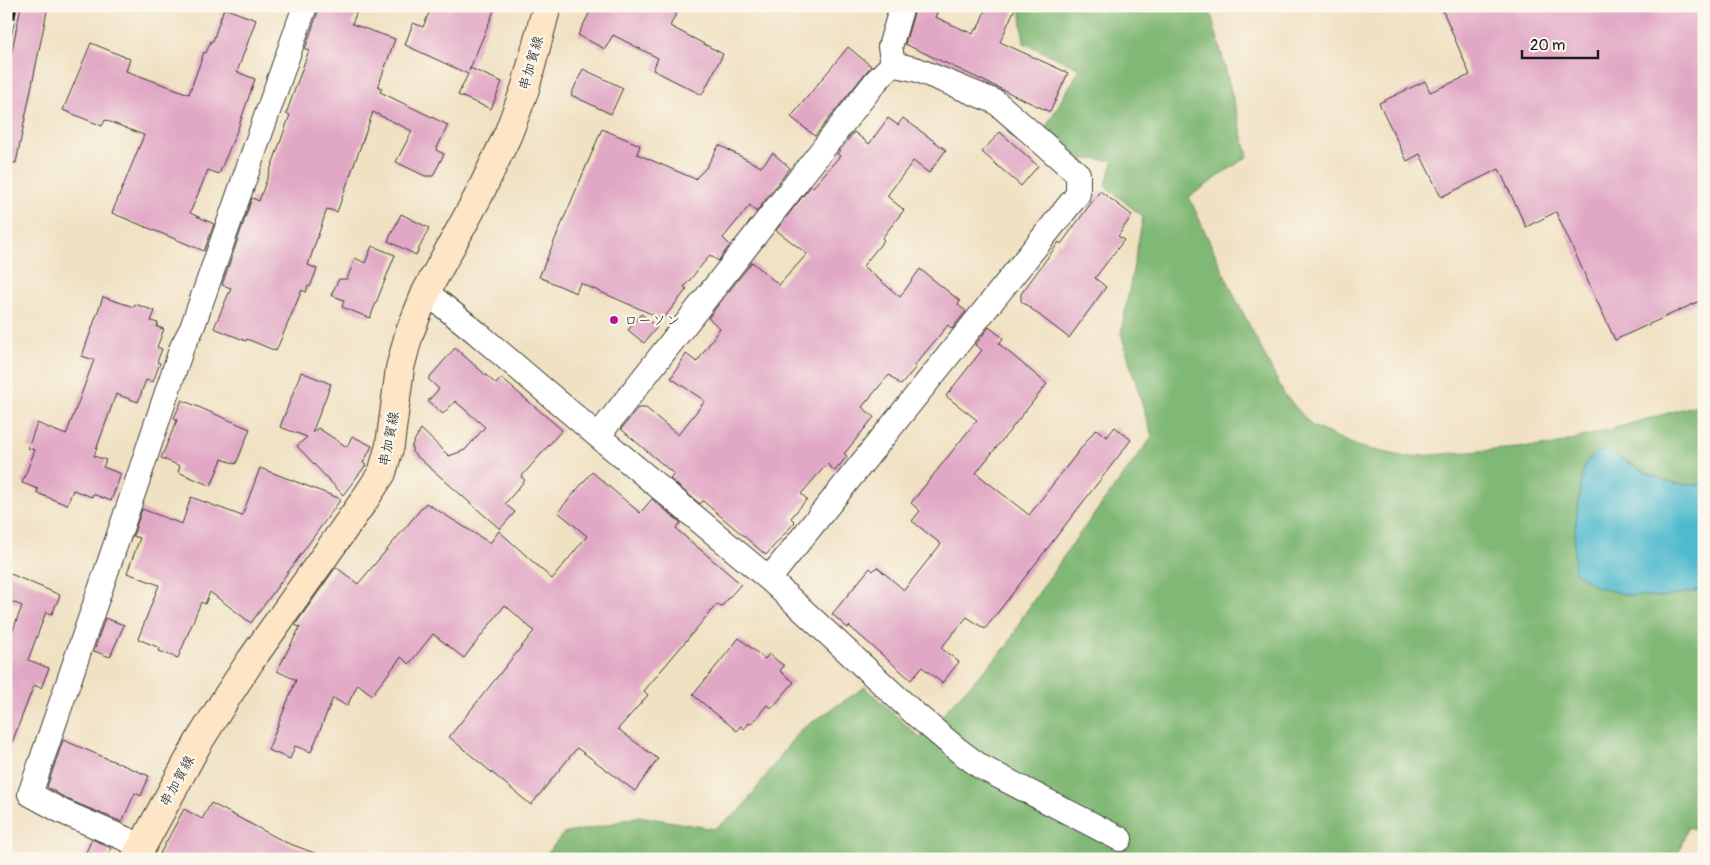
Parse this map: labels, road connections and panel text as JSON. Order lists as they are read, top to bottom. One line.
{"streets":{"main road":["串加賀線"]},"places":["ローソン"],"scale_bar":"20 m"}
